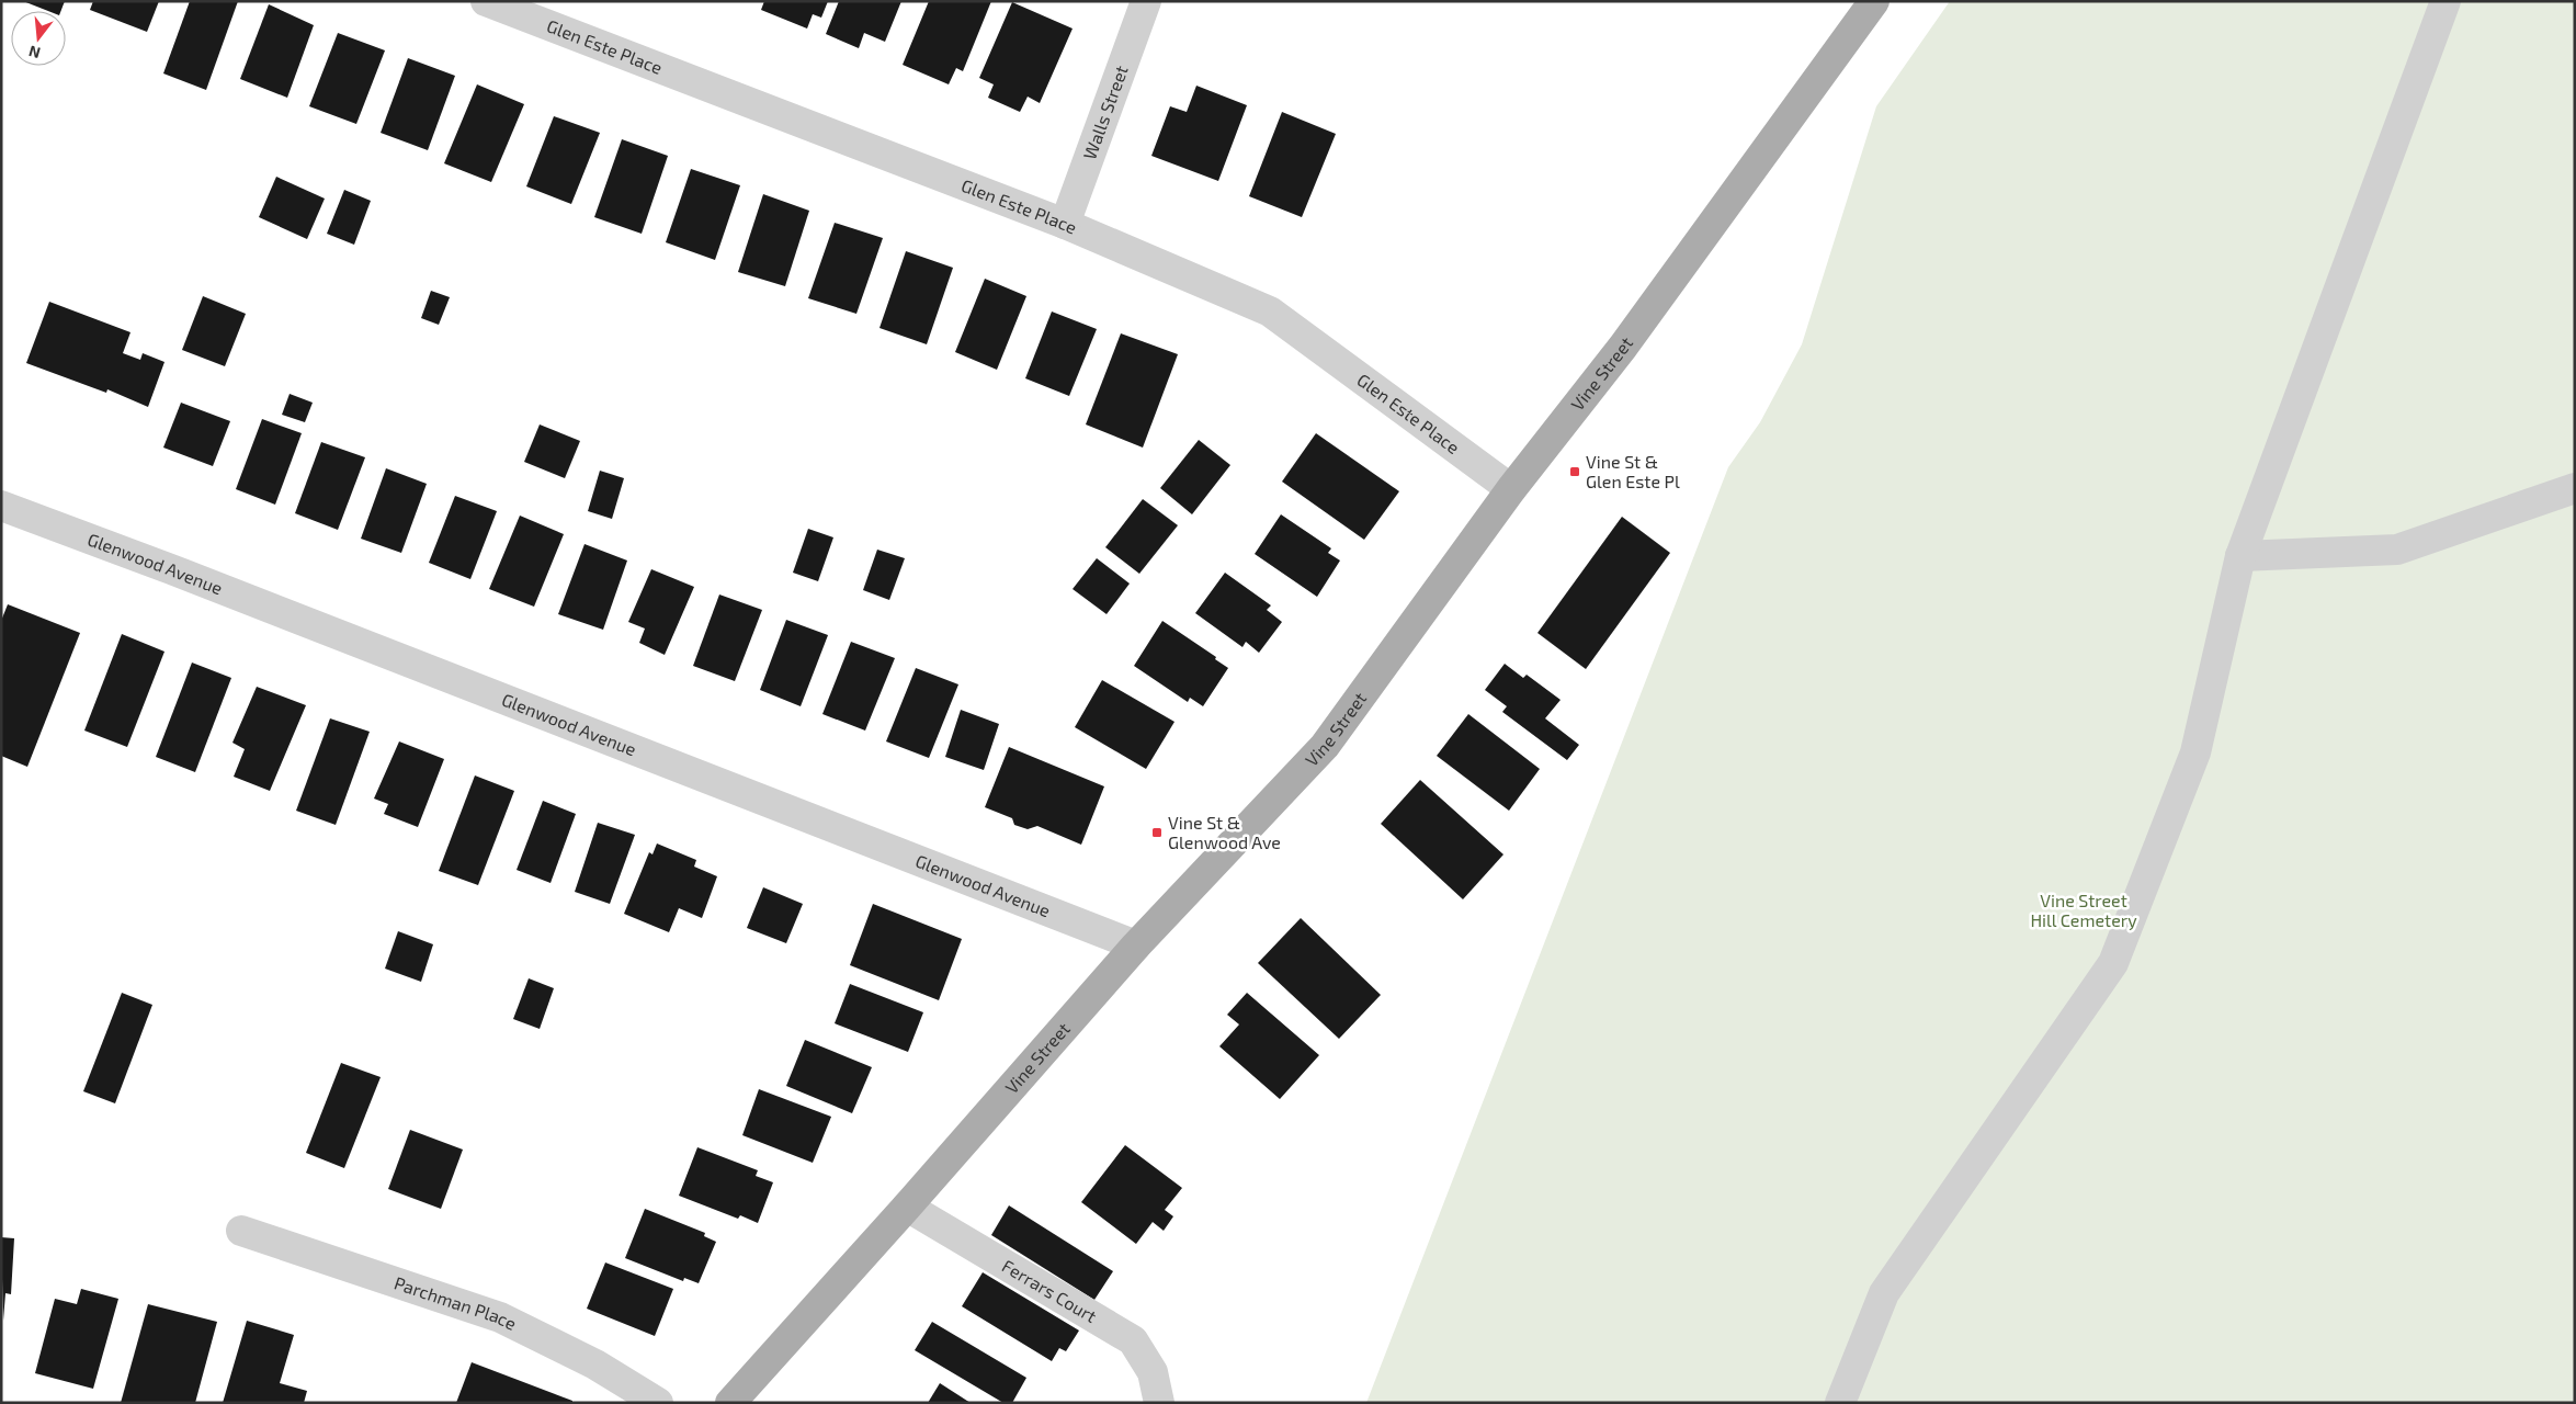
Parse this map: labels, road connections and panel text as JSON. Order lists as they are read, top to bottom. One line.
{"streets":{"main road":["Vine Street"],"street":["Glen Este Place","Walls Street","Glenwood Avenue","Ferrars Court","Parchman Place"]},"crossings":[["Glen Este Place","Walls Street"],["Glen Este Place","Vine Street"],["Vine Street","Glenwood Avenue"],["Vine Street","Ferrars Court"]],"parks":["Vine Street Hill Cemetery"],"places":{"transit":["Vine St & Glen Este Pl","Vine St & Glenwood Ave"]},"north":"bottom"}
